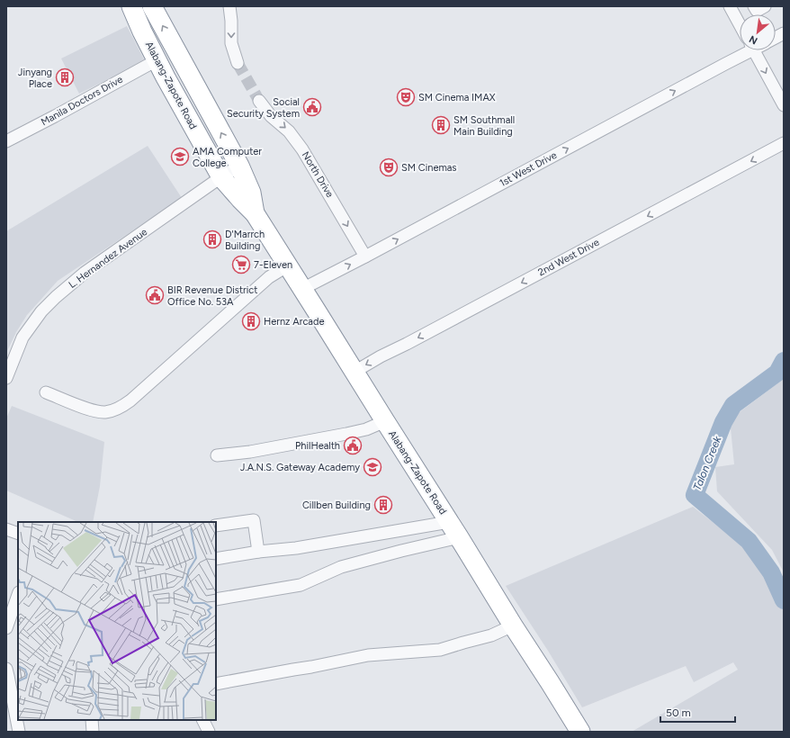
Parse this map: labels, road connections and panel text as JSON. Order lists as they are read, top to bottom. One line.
{"streets":{"highway":["Alabang-Zapote Road"],"street":["Manila Doctors Drive","1st West Drive","North Drive","2nd West Drive","L. Hernandez Avenue"]},"crossings":[["Alabang-Zapote Road","Manila Doctors Drive"],["Alabang-Zapote Road","1st West Drive"],["Alabang-Zapote Road","2nd West Drive"],["Alabang-Zapote Road","L. Hernandez Avenue"],["1st West Drive","North Drive"]],"one_way":["1st West Drive","North Drive","2nd West Drive"],"water":["Talon Creek"],"places":{"building":["Jinyang Place","SM Southmall Main Building","D'Marrch Building","Hernz Arcade","Cillben Building"],"theatre":["SM Cinema IMAX","SM Cinemas"],"public building":["Social Security System","BIR Revenue District Office No. 53A","PhilHealth"],"school or university":["AMA Computer College","J.A.N.S. Gateway Academy"],"supermarket":["7-Eleven"]},"scale_bar":"50 m","north":"bottom left"}
